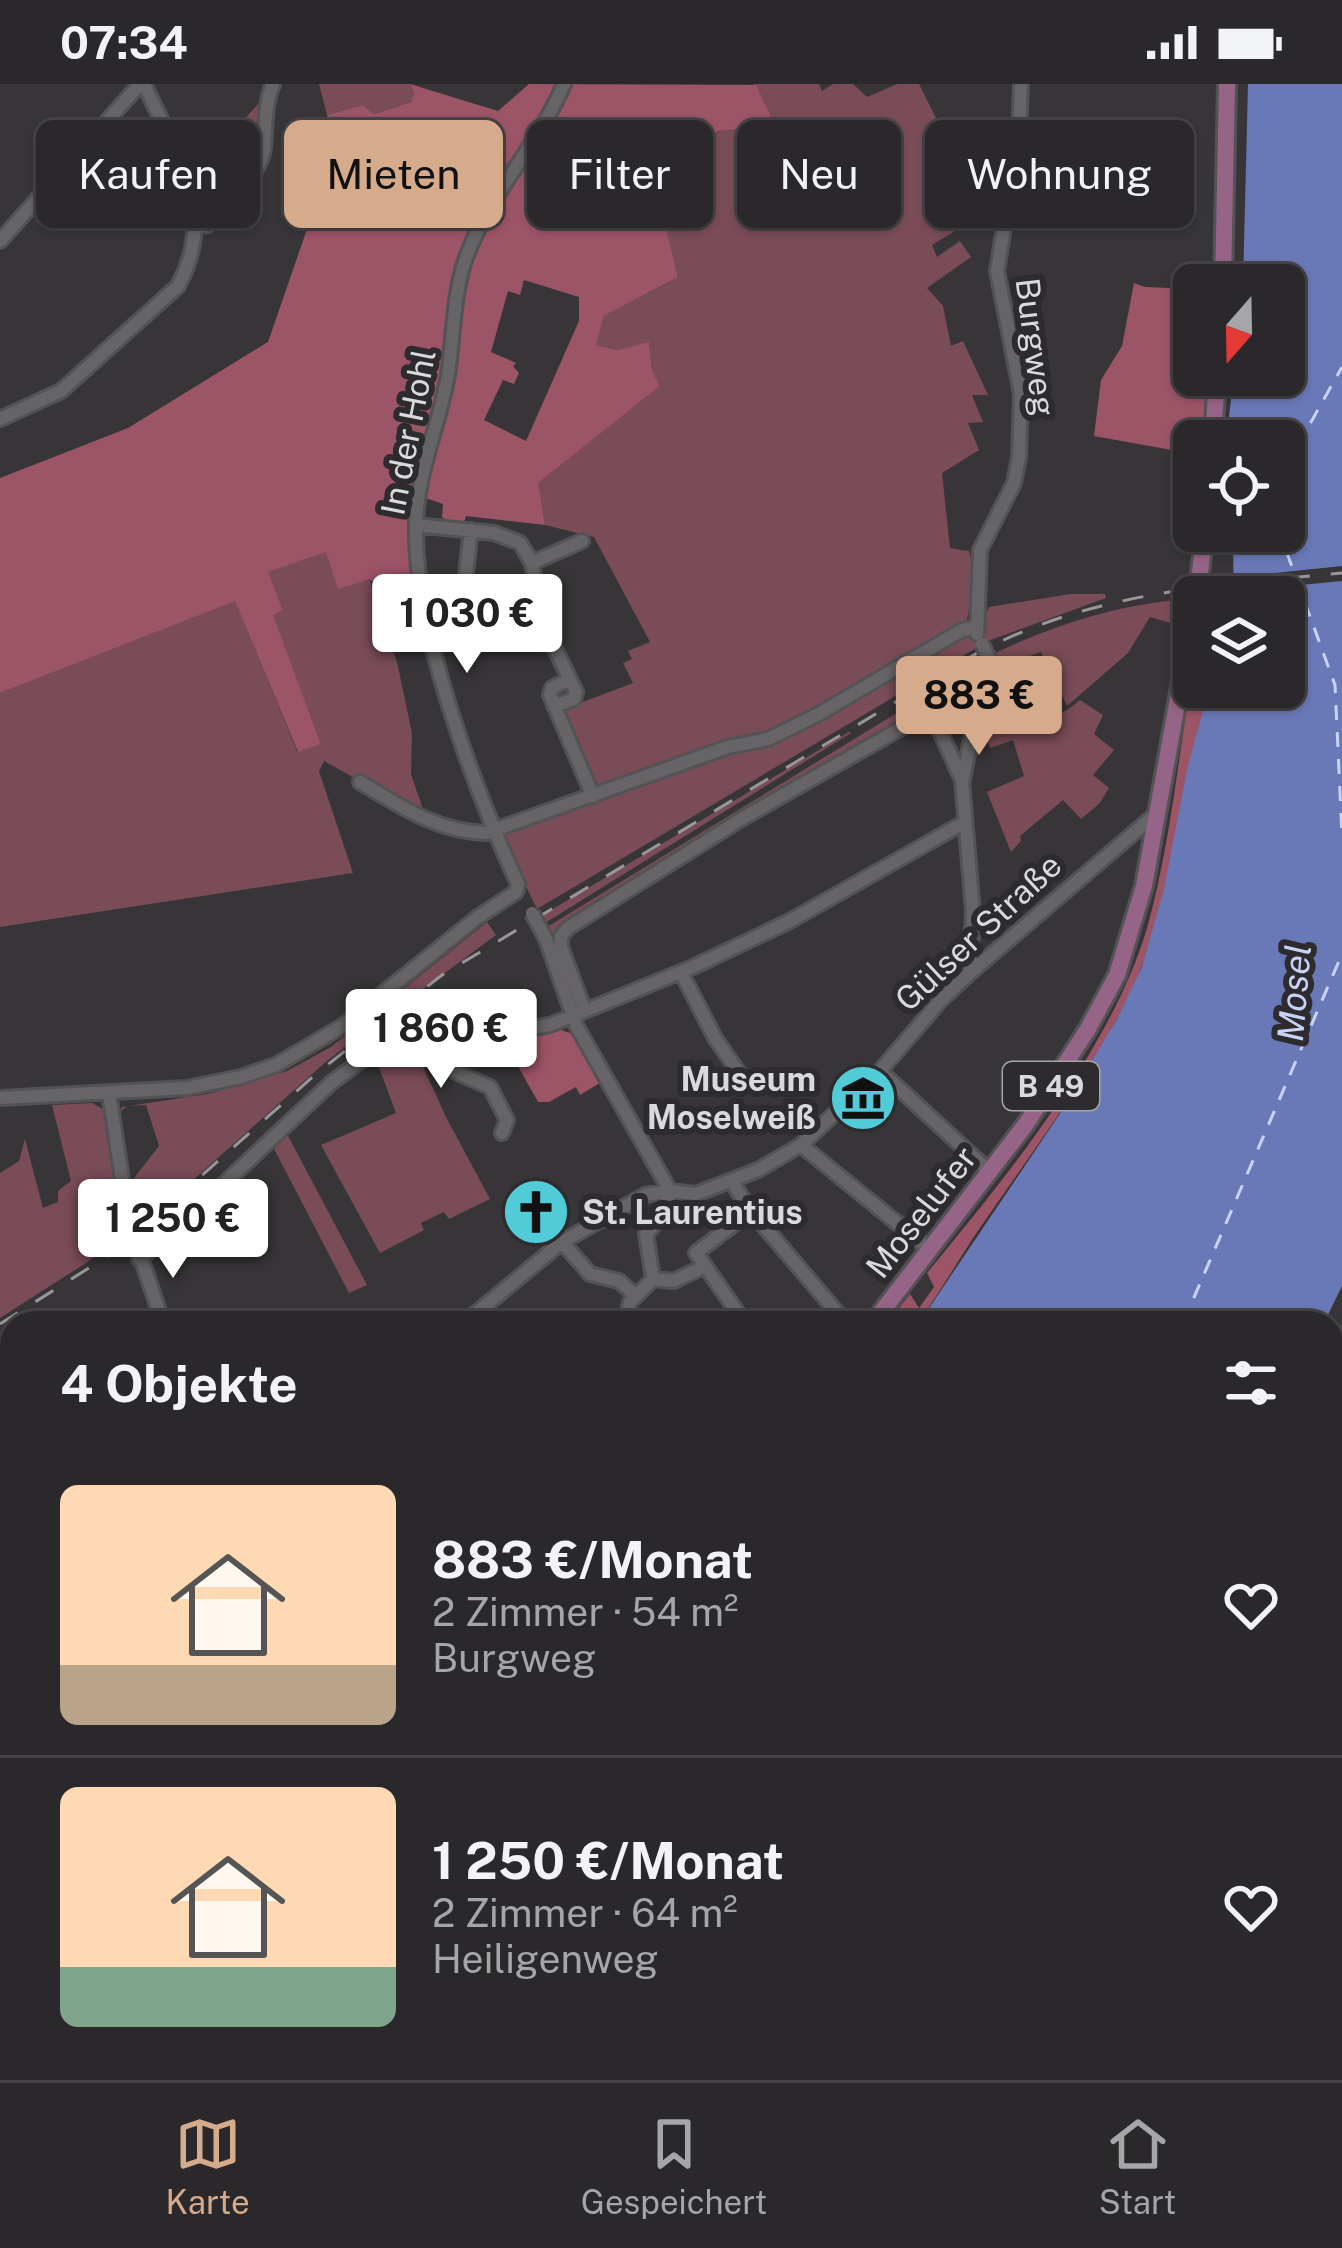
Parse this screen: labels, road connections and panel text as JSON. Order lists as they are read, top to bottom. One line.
{"streets":{"main road":["B 49","Moselufer"],"street":["Burgweg","In der Hohl","Gülser Straße"]},"crossings":[["Gülser Straße","B 49"],["Gülser Straße","Moselufer"],["B 49","Moselufer"]],"water":["Mosel"],"places":{"museum":["Museum Moselweiß"],"church":["St. Laurentius"]},"north":"bottom","page":{"status":"07:34","chip":["Kaufen","Mieten","Filter","Neu","Wohnung"],"price":["1 030 €","883 €","1 860 €","1 250 €"],"heading":"4 Objekte","list":[{"name":"883 €/Monat","note":"2 Zimmer · 54 m² · Burgweg"},{"name":"1 250 €/Monat","note":"2 Zimmer · 64 m² · Heiligenweg"}],"tabs":["Karte","Gespeichert","Start"]}}
